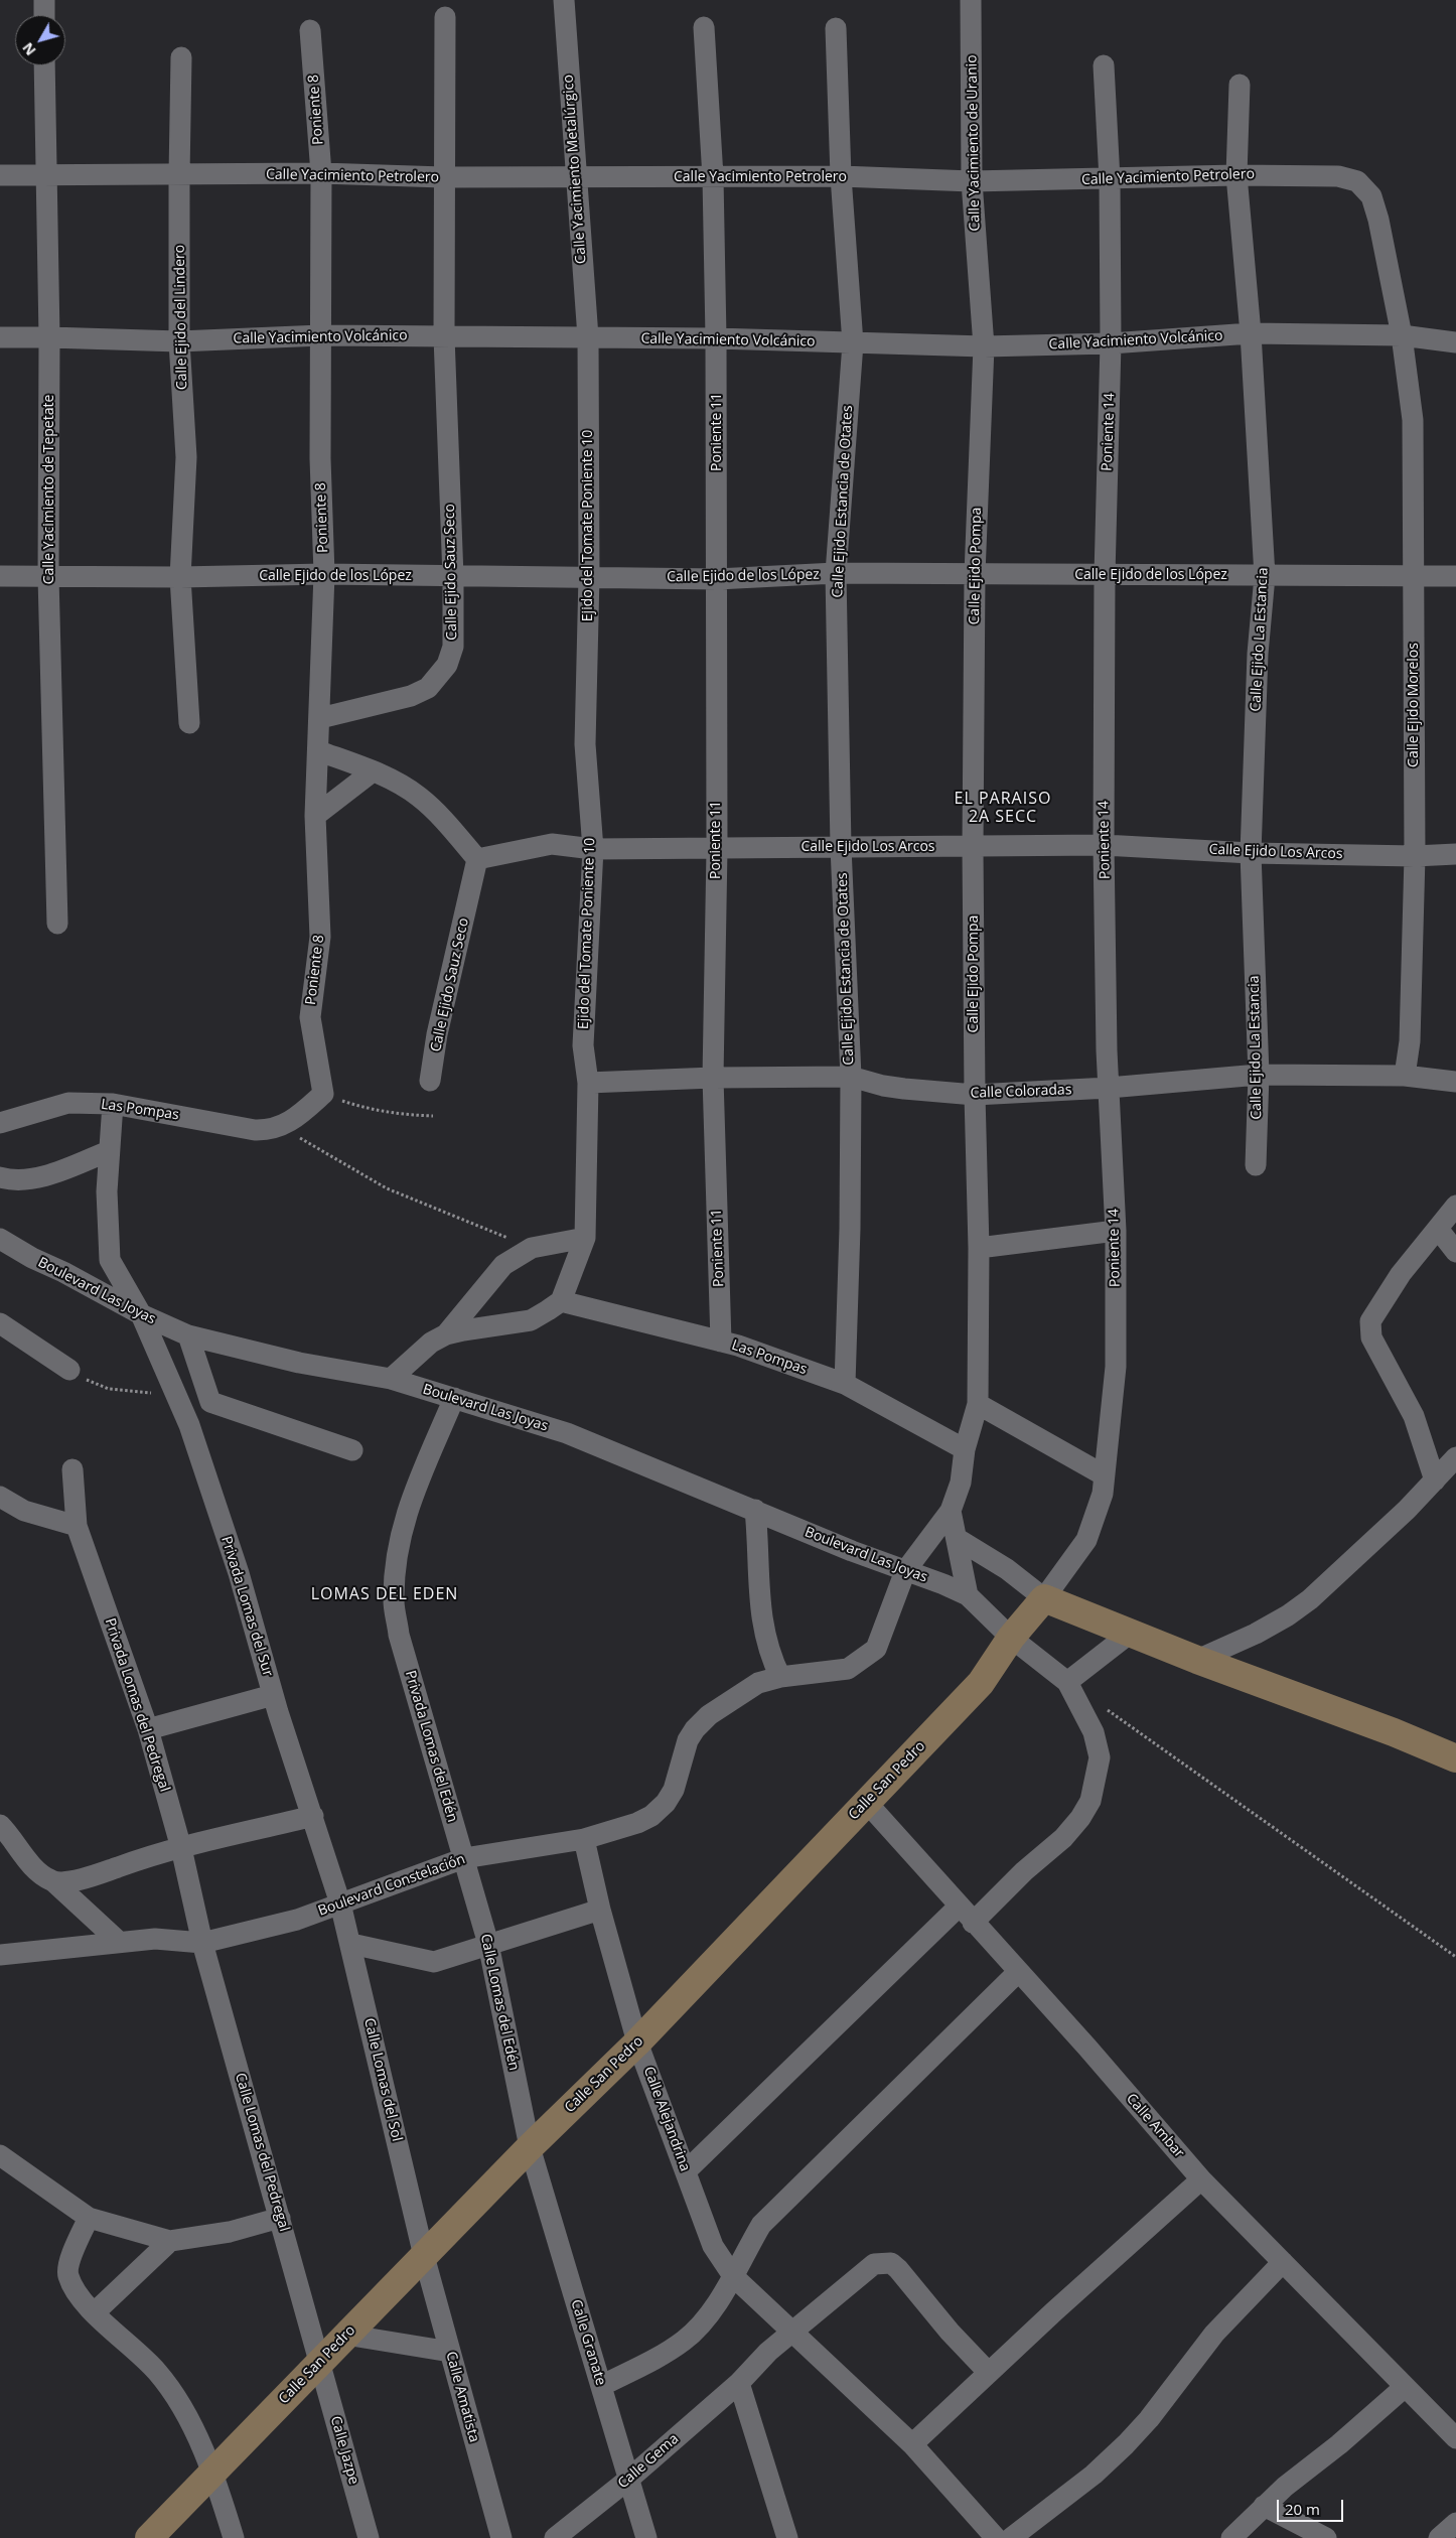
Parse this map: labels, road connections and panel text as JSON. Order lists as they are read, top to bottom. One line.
{"streets":{"street":["Poniente 8","Calle Yacimiento de Uranio","Calle Yacimiento Metalúrgico","Calle Yacimiento Petrolero","Calle Ejido del Lindero","Calle Yacimiento Volcánico","Poniente 11","Poniente 14","Calle Yacimiento de Tepetate","Calle Ejido Estancia de Otates","Ejido del Tomate Poniente 10","Calle Ejido Pompa","Calle Ejido Sauz Seco","Calle Ejido de los López","Calle Ejido La Estancia","Calle Ejido Morelos","Calle Ejido Los Arcos","Calle Coloradas","Las Pompas","Boulevard Las Joyas","Privada Lomas del Sur","Privada Lomas del Pedregal","Privada Lomas del Edén","Calle San Pedro","Boulevard Constelación","Calle Lomas del Edén","Calle Lomas del Sol","Calle Alejandrina","Calle Ambar","Calle Lomas del Pedregal","Calle Granate","Calle Amatista","Calle Jazpe","Calle Gema"]},"crossings":[["Poniente 8","Calle Yacimiento Petrolero"],["Poniente 8","Calle Yacimiento Volcánico"],["Poniente 8","Calle Ejido Sauz Seco"],["Poniente 8","Calle Ejido de los López"],["Poniente 8","Las Pompas"],["Calle Yacimiento de Uranio","Calle Yacimiento Petrolero"],["Calle Yacimiento de Uranio","Calle Yacimiento Volcánico"],["Calle Yacimiento de Uranio","Calle Ejido Pompa"],["Calle Yacimiento Metalúrgico","Calle Yacimiento Petrolero"],["Calle Yacimiento Metalúrgico","Calle Yacimiento Volcánico"],["Calle Yacimiento Metalúrgico","Ejido del Tomate Poniente 10"],["Calle Yacimiento Petrolero","Calle Ejido del Lindero"],["Calle Yacimiento Petrolero","Calle Yacimiento Volcánico"],["Calle Yacimiento Petrolero","Poniente 11"],["Calle Yacimiento Petrolero","Poniente 14"],["Calle Yacimiento Petrolero","Calle Yacimiento de Tepetate"],["Calle Yacimiento Petrolero","Calle Ejido Estancia de Otates"],["Calle Yacimiento Petrolero","Calle Ejido Sauz Seco"],["Calle Yacimiento Petrolero","Calle Ejido La Estancia"],["Calle Yacimiento Petrolero","Calle Ejido Morelos"],["Calle Ejido del Lindero","Calle Yacimiento Volcánico"],["Calle Ejido del Lindero","Calle Ejido de los López"],["Calle Yacimiento Volcánico","Poniente 11"],["Calle Yacimiento Volcánico","Poniente 14"],["Calle Yacimiento Volcánico","Calle Yacimiento de Tepetate"],["Calle Yacimiento Volcánico","Calle Ejido Estancia de Otates"],["Calle Yacimiento Volcánico","Ejido del Tomate Poniente 10"],["Calle Yacimiento Volcánico","Calle Ejido Pompa"],["Calle Yacimiento Volcánico","Calle Ejido Sauz Seco"],["Calle Yacimiento Volcánico","Calle Ejido La Estancia"],["Calle Yacimiento Volcánico","Calle Ejido Morelos"],["Poniente 11","Calle Ejido de los López"],["Poniente 11","Calle Ejido Los Arcos"],["Poniente 11","Calle Coloradas"],["Poniente 11","Las Pompas"],["Poniente 14","Calle Ejido de los López"],["Poniente 14","Calle Ejido Los Arcos"],["Poniente 14","Calle Coloradas"],["Poniente 14","Calle San Pedro"],["Calle Yacimiento de Tepetate","Calle Ejido de los López"],["Calle Ejido Estancia de Otates","Calle Ejido de los López"],["Calle Ejido Estancia de Otates","Calle Ejido Los Arcos"],["Calle Ejido Estancia de Otates","Calle Coloradas"],["Calle Ejido Estancia de Otates","Las Pompas"],["Ejido del Tomate Poniente 10","Calle Ejido de los López"],["Ejido del Tomate Poniente 10","Calle Ejido Los Arcos"],["Ejido del Tomate Poniente 10","Calle Coloradas"],["Ejido del Tomate Poniente 10","Las Pompas"],["Calle Ejido Pompa","Calle Ejido de los López"],["Calle Ejido Pompa","Calle Ejido Los Arcos"],["Calle Ejido Pompa","Calle Coloradas"],["Calle Ejido Pompa","Las Pompas"],["Calle Ejido Pompa","Boulevard Las Joyas"],["Calle Ejido Pompa","Boulevard Constelación"],["Calle Ejido Sauz Seco","Calle Ejido de los López"],["Calle Ejido Sauz Seco","Calle Ejido Los Arcos"],["Calle Ejido de los López","Calle Ejido La Estancia"],["Calle Ejido de los López","Calle Ejido Morelos"],["Calle Ejido La Estancia","Calle Ejido Los Arcos"],["Calle Ejido La Estancia","Calle Coloradas"],["Calle Ejido Morelos","Calle Ejido Los Arcos"],["Calle Ejido Morelos","Calle Coloradas"],["Las Pompas","Privada Lomas del Sur"],["Boulevard Las Joyas","Privada Lomas del Sur"],["Boulevard Las Joyas","Privada Lomas del Edén"],["Boulevard Las Joyas","Boulevard Constelación"],["Privada Lomas del Sur","Boulevard Constelación"],["Privada Lomas del Sur","Calle Lomas del Sol"],["Privada Lomas del Pedregal","Boulevard Constelación"],["Privada Lomas del Pedregal","Calle Lomas del Pedregal"],["Privada Lomas del Edén","Boulevard Constelación"],["Privada Lomas del Edén","Calle Lomas del Edén"],["Calle San Pedro","Calle Lomas del Edén"],["Calle San Pedro","Calle Lomas del Sol"],["Calle San Pedro","Calle Alejandrina"],["Calle San Pedro","Calle Ambar"],["Calle San Pedro","Calle Lomas del Pedregal"],["Calle San Pedro","Calle Granate"],["Calle San Pedro","Calle Amatista"],["Calle San Pedro","Calle Jazpe"],["Boulevard Constelación","Calle Lomas del Edén"],["Boulevard Constelación","Calle Lomas del Sol"],["Boulevard Constelación","Calle Alejandrina"],["Boulevard Constelación","Calle Lomas del Pedregal"],["Calle Lomas del Edén","Calle Granate"],["Calle Lomas del Sol","Calle Amatista"],["Calle Alejandrina","Calle Gema"],["Calle Lomas del Pedregal","Calle Jazpe"],["Calle Granate","Calle Gema"]],"districts":["EL PARAISO 2A SECC","LOMAS DEL EDEN"],"scale_bar":"20 m","north":"bottom left"}
